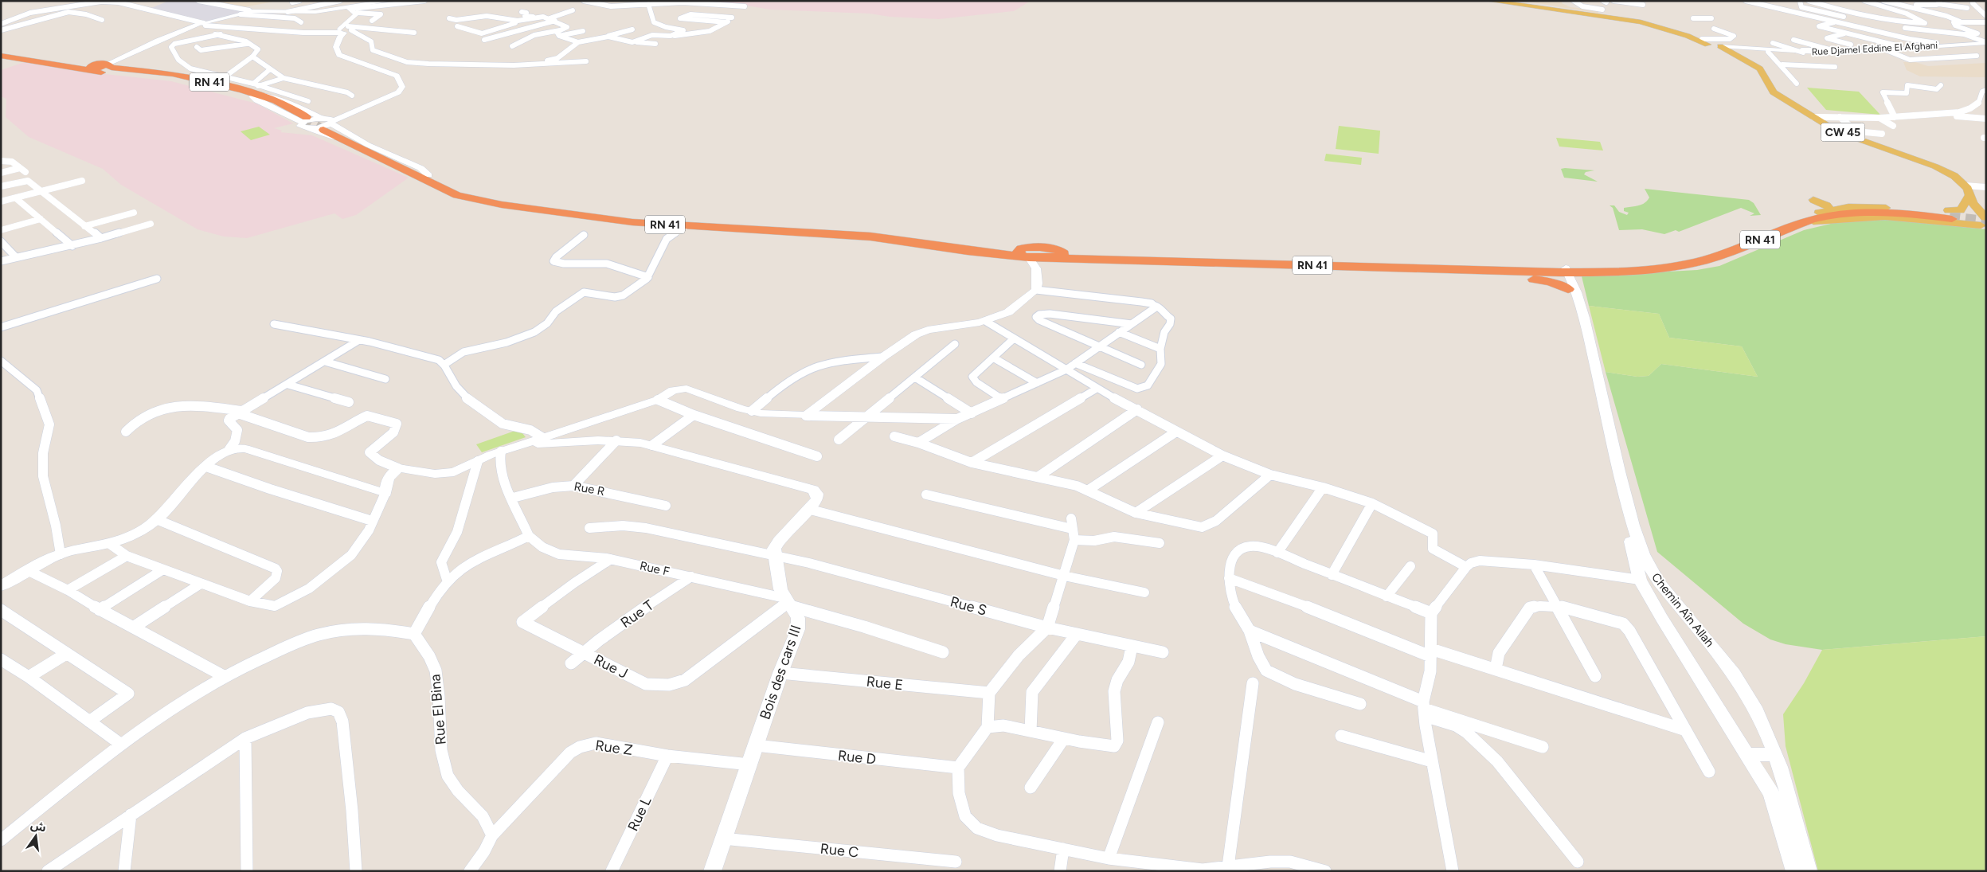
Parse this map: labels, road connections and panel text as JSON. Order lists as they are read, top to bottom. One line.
{"streets":{"highway":["RN 41"],"main road":["CW 45"],"street":["Rue Djamel Eddine El Afghani","Rue R","Rue F","Rue S","Chemin Aîn Allah","Rue T","Rue J","Bois des cars III","Rue E","Rue El Bina","Rue Z","Rue D","Rue L","Rue C"]},"crossings":[["Rue Djamel Eddine El Afghani","CW 45"],["RN 41","Chemin Aîn Allah"],["Rue F","Rue T"],["Rue F","Rue J"],["Rue F","Bois des cars III"],["Rue S","Bois des cars III"],["Rue T","Rue J"],["Rue J","Bois des cars III"],["Bois des cars III","Rue E"],["Bois des cars III","Rue Z"],["Bois des cars III","Rue D"],["Bois des cars III","Rue C"],["Rue El Bina","Rue Z"],["Rue Z","Rue L"]],"north":"top"}
